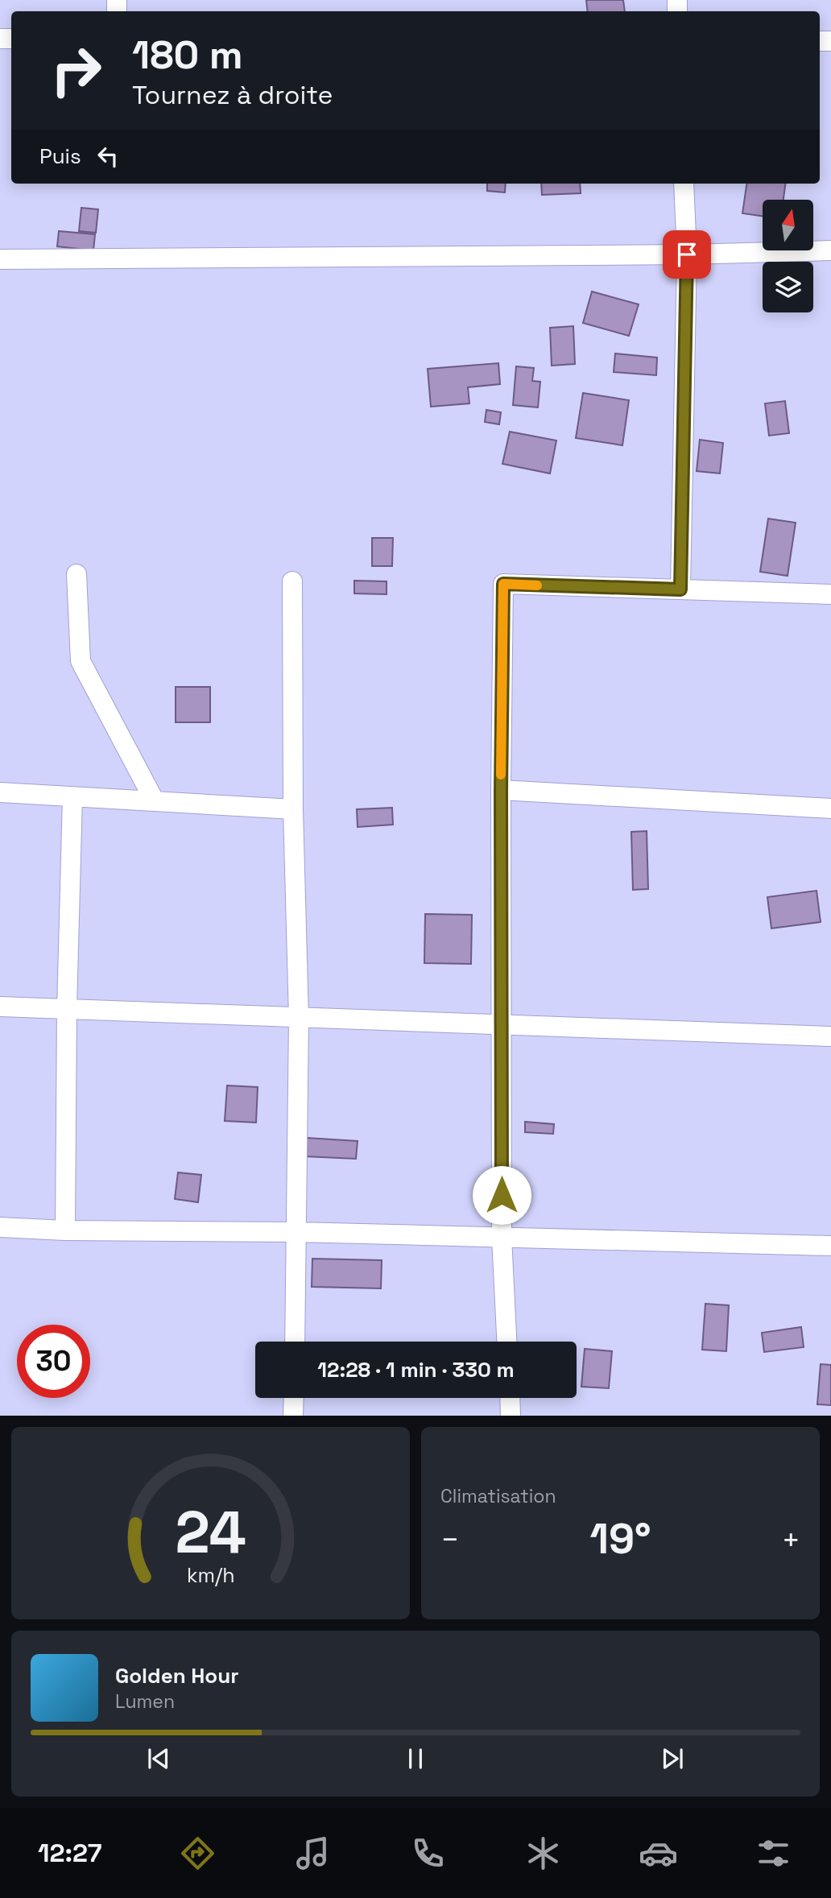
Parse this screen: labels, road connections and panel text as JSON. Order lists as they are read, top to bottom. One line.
{"north":"top","page":{"turn":["180 m","Tournez à droite"],"then":"Puis","limit":"30","trip":"12:28 · 1 min · 330 m","tile":"Climatisation","heat":["−","19°","+"],"song":["Golden Hour","Lumen"],"tabs":"12:27","gauge":["24","km/h"]}}
